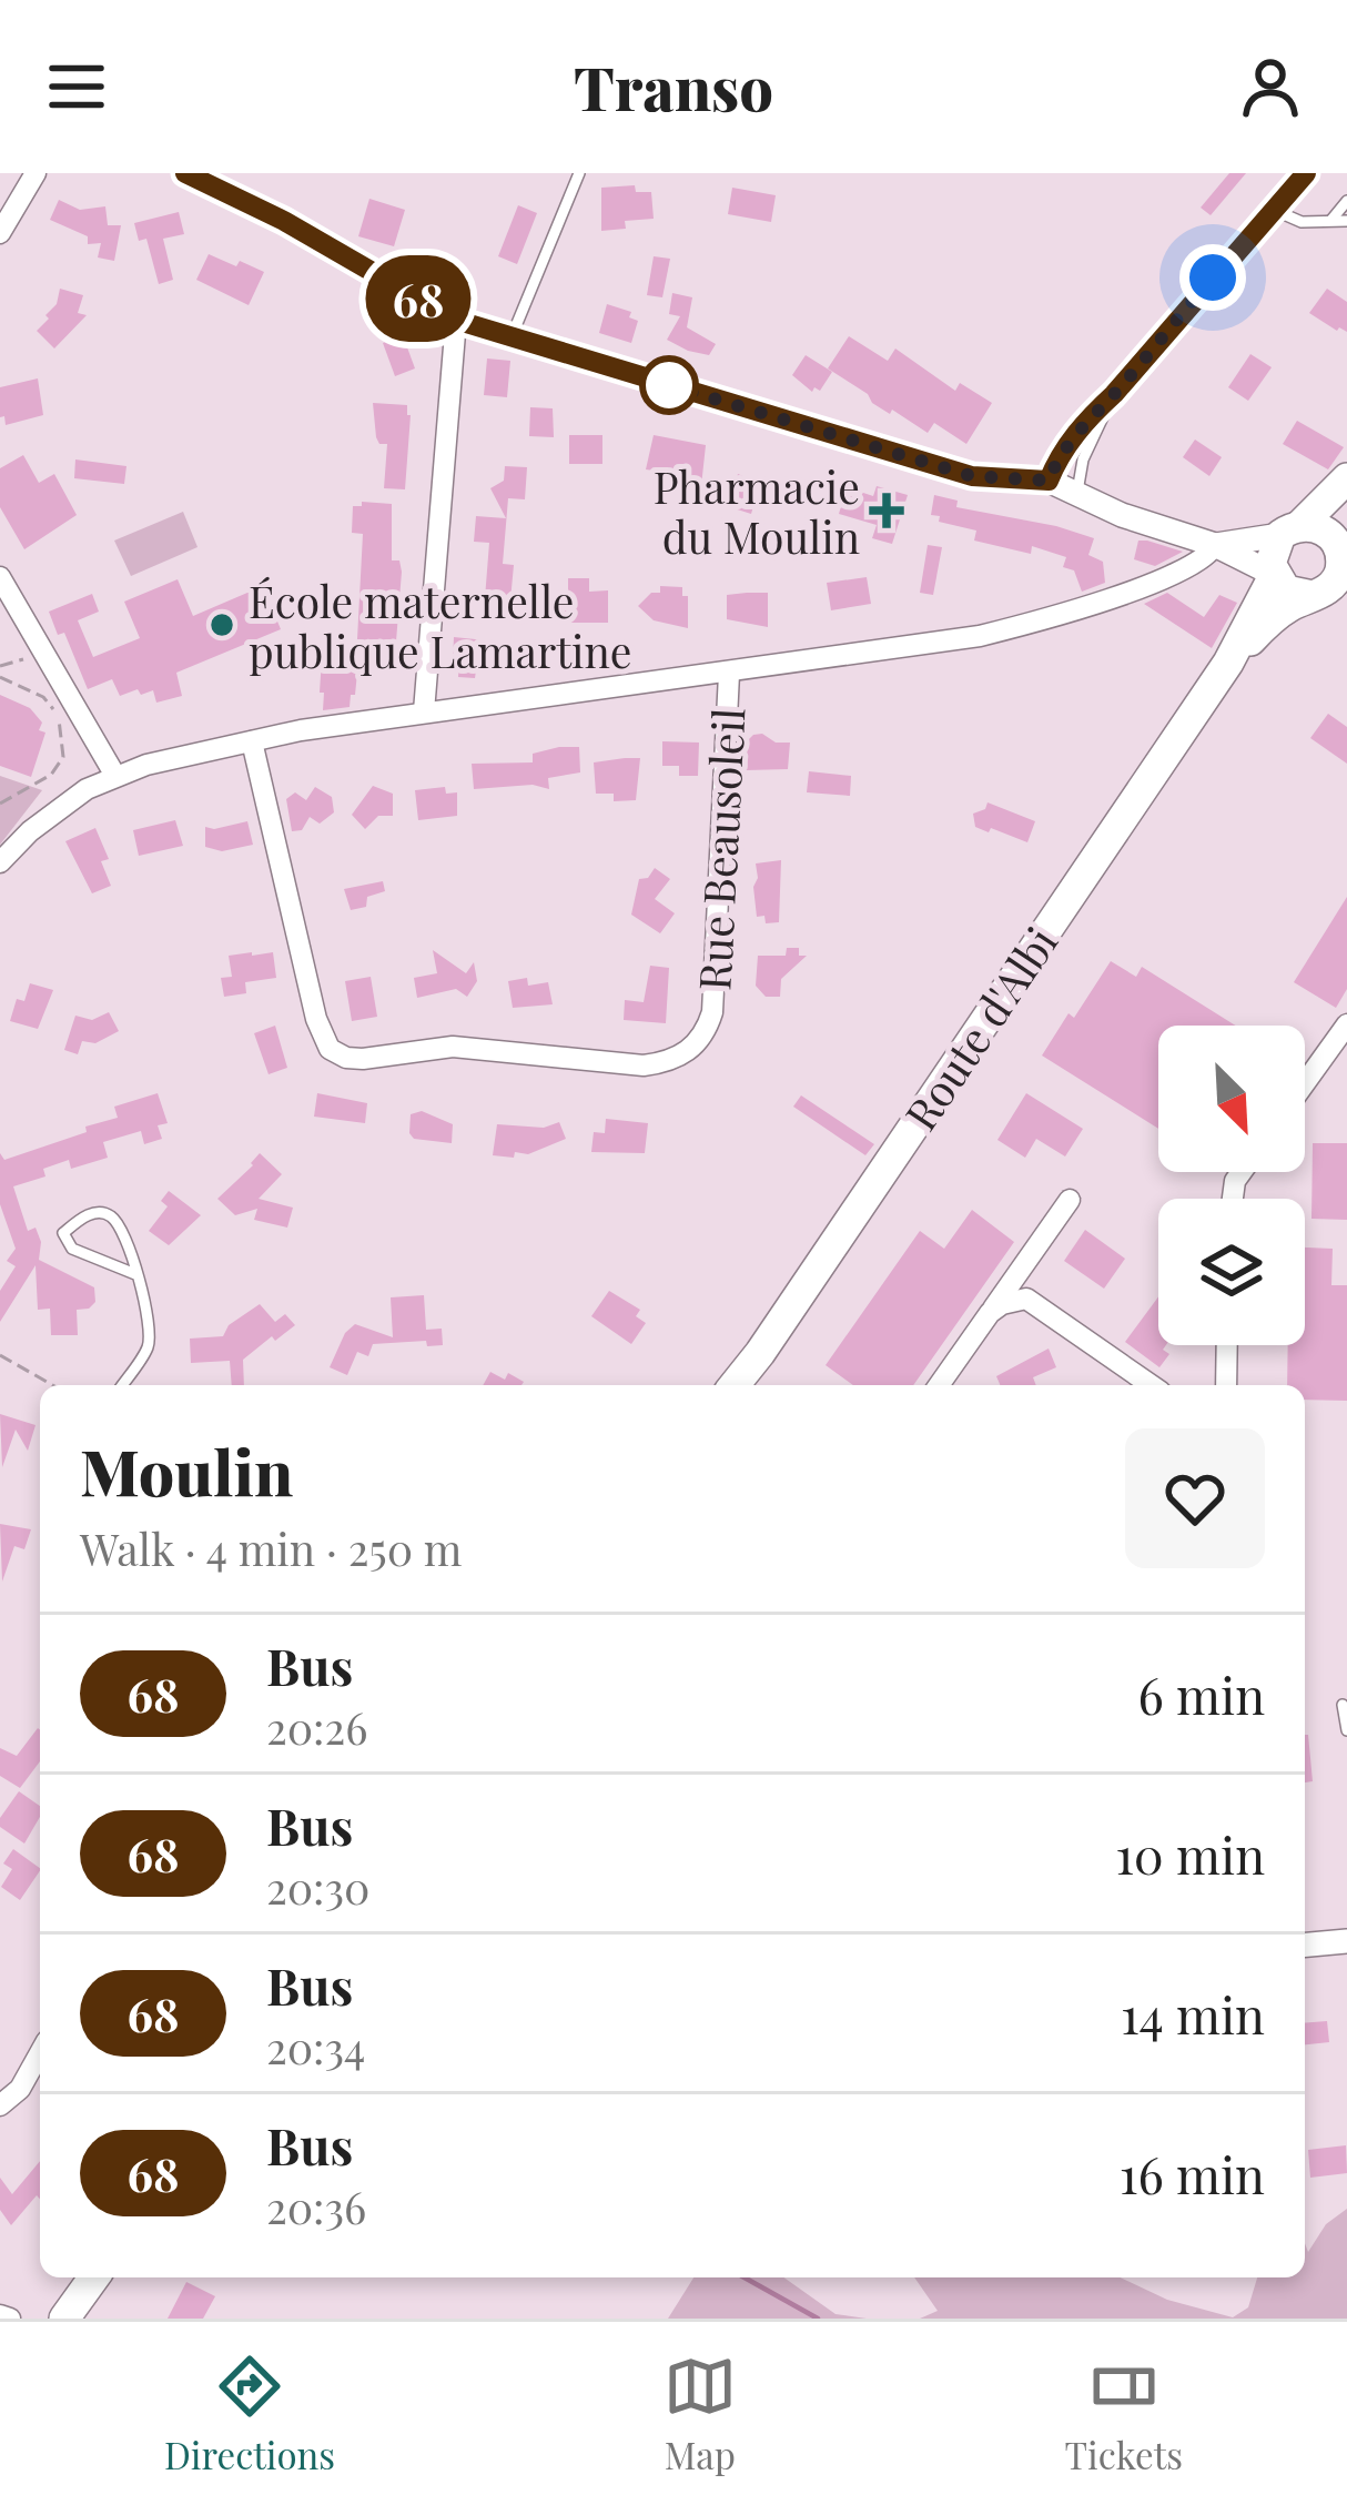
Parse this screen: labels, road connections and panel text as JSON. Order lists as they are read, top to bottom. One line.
{"streets":{"main road":["Route d'Albi"],"street":["Rue Beausoleil"]},"places":{"health":["Pharmacie du Moulin"],"other":["École maternelle publique Lamartine"]},"lines":["bus line 68"],"north":"bottom right","page":{"header":"Transo","on_map":"68","heading":["Moulin","Walk · 4 min · 250 m"],"list":[{"mark":"68","name":"Bus","note":"20:26","value":"6 min"},{"mark":"68","name":"Bus","note":"20:30","value":"10 min"},{"mark":"68","name":"Bus","note":"20:34","value":"14 min"},{"mark":"68","name":"Bus","note":"20:36","value":"16 min"}],"tabs":["Directions","Map","Tickets"]}}
